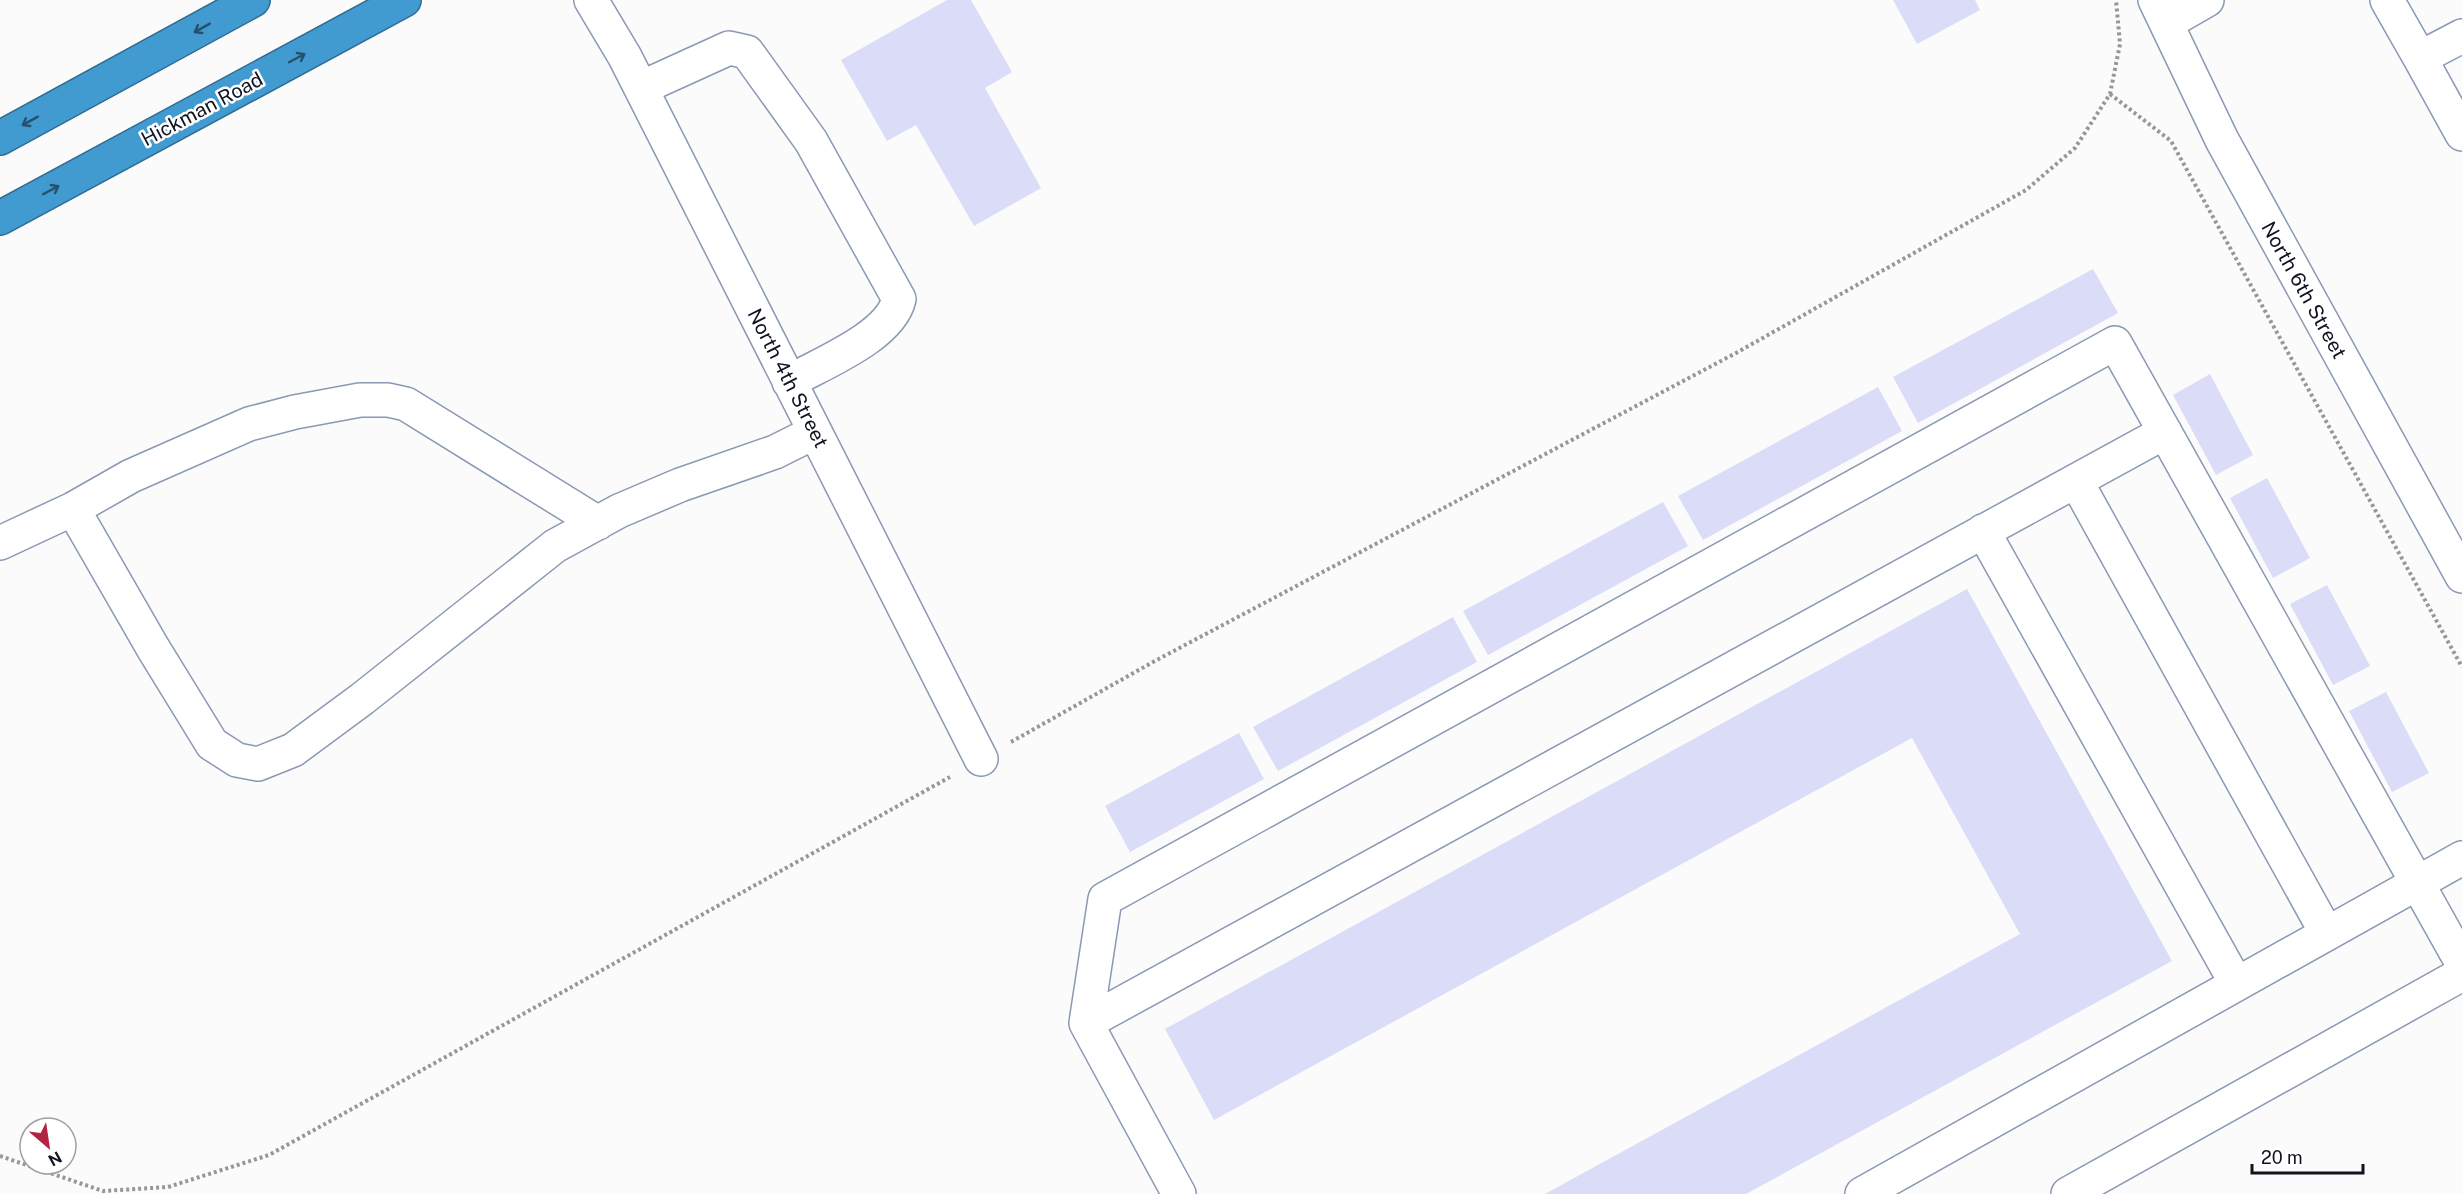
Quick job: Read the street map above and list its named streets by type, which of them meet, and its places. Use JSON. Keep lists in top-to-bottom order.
{
  "streets": {
    "highway": ["Hickman Road"],
    "street": ["North 6th Street", "North 4th Street"]
  },
  "scale_bar": "20 m",
  "north": "bottom right"
}
